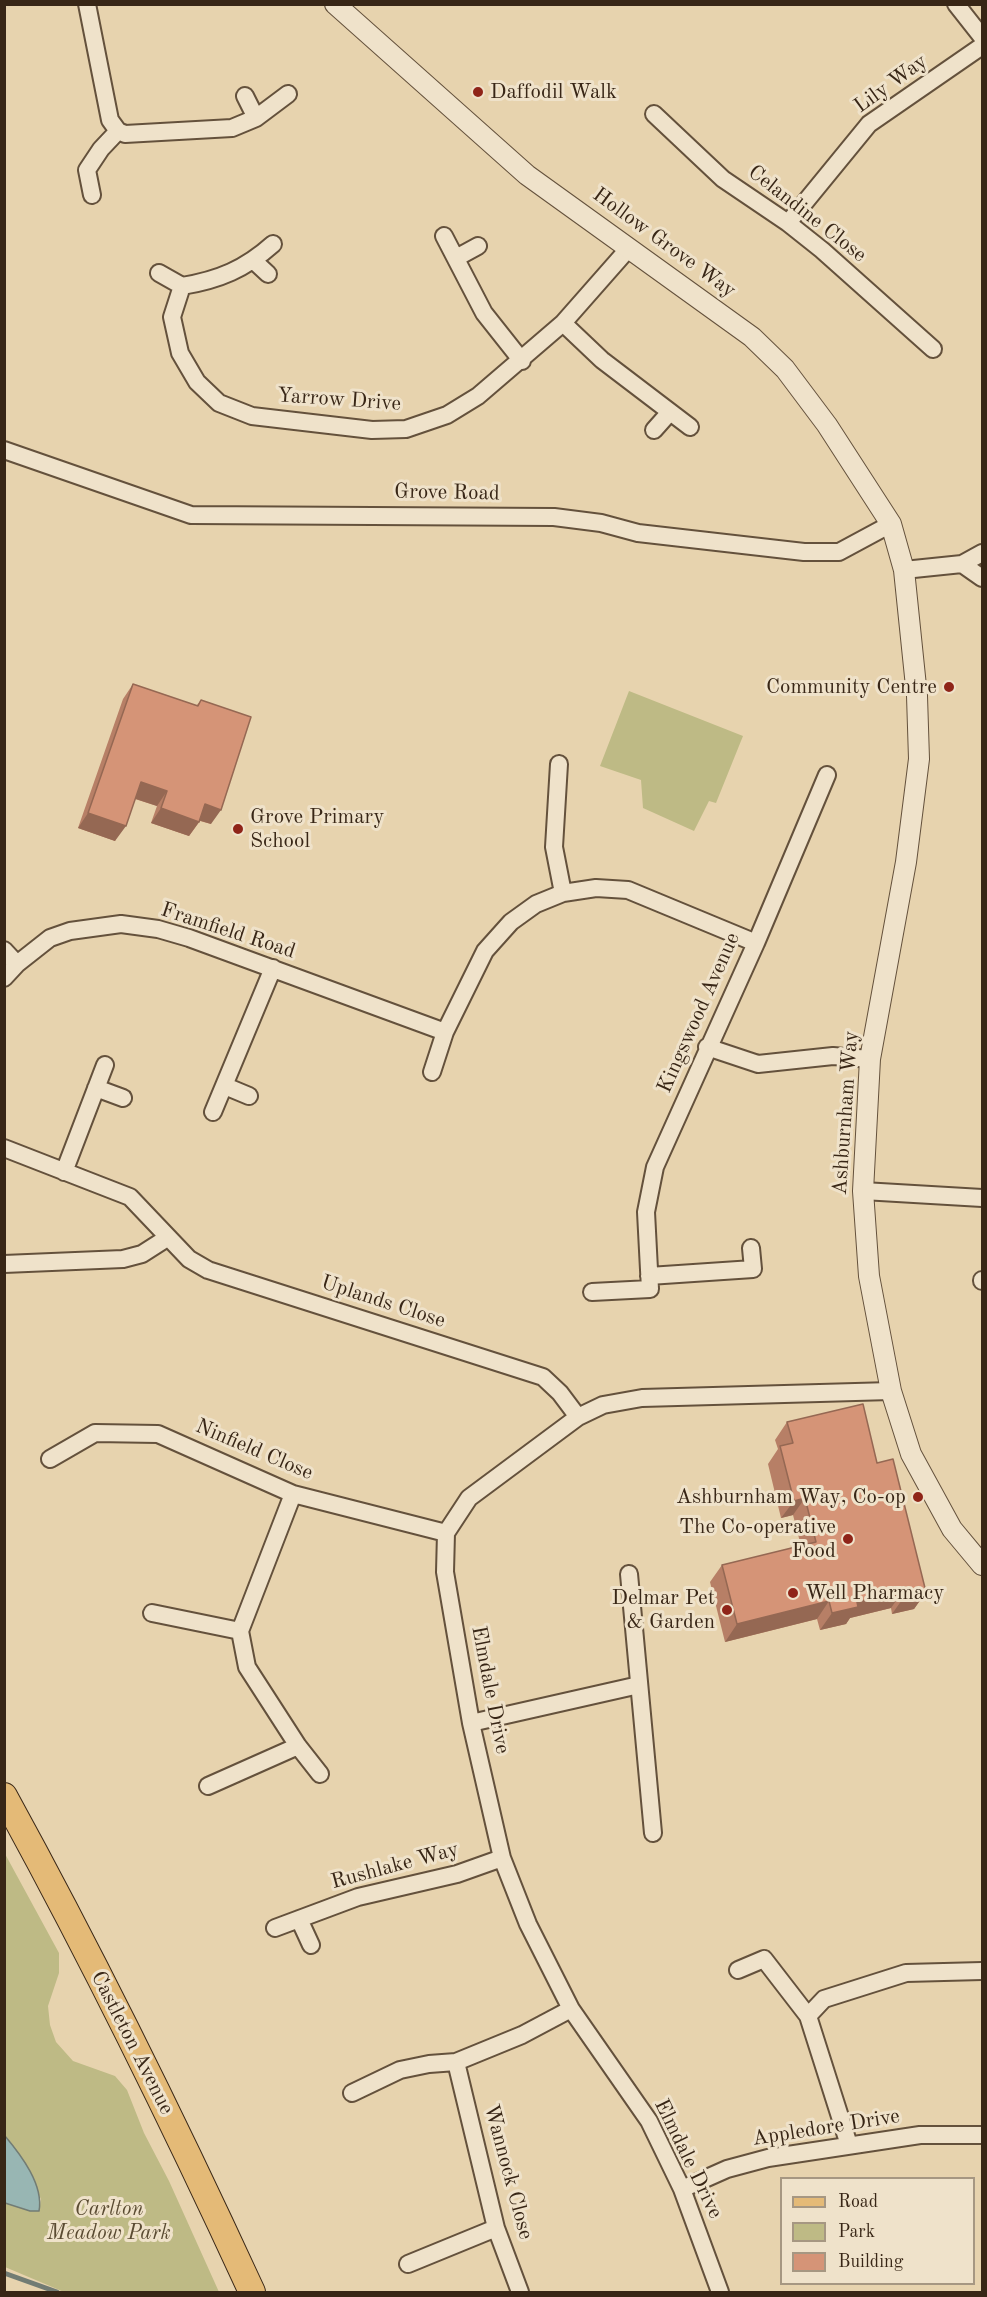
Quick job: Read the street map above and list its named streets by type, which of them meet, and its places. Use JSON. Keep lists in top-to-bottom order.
{
  "streets": {
    "main road": ["Castleton Avenue"],
    "street": [
      "Lily Way",
      "Celandine Close",
      "Hollow Grove Way",
      "Yarrow Drive",
      "Grove Road",
      "Framfield Road",
      "Kingswood Avenue",
      "Ashburnham Way",
      "Uplands Close",
      "Ninfield Close",
      "Elmdale Drive",
      "Rushlake Way",
      "Appledore Drive",
      "Wannock Close"
    ]
  },
  "crossings": [
    ["Lily Way", "Celandine Close"],
    ["Hollow Grove Way", "Yarrow Drive"],
    ["Hollow Grove Way", "Grove Road"],
    ["Hollow Grove Way", "Ashburnham Way"],
    ["Ninfield Close", "Elmdale Drive"],
    ["Elmdale Drive", "Rushlake Way"],
    ["Elmdale Drive", "Appledore Drive"]
  ],
  "parks": ["Carlton Meadow Park"],
  "places": [
    "Daffodil Walk",
    "Community Centre",
    "Grove Primary School",
    "Ashburnham Way, Co-op",
    "The Co-operative Food",
    "Well Pharmacy",
    "Delmar Pet & Garden"
  ],
  "legend": ["Road", "Park", "Building"]
}
